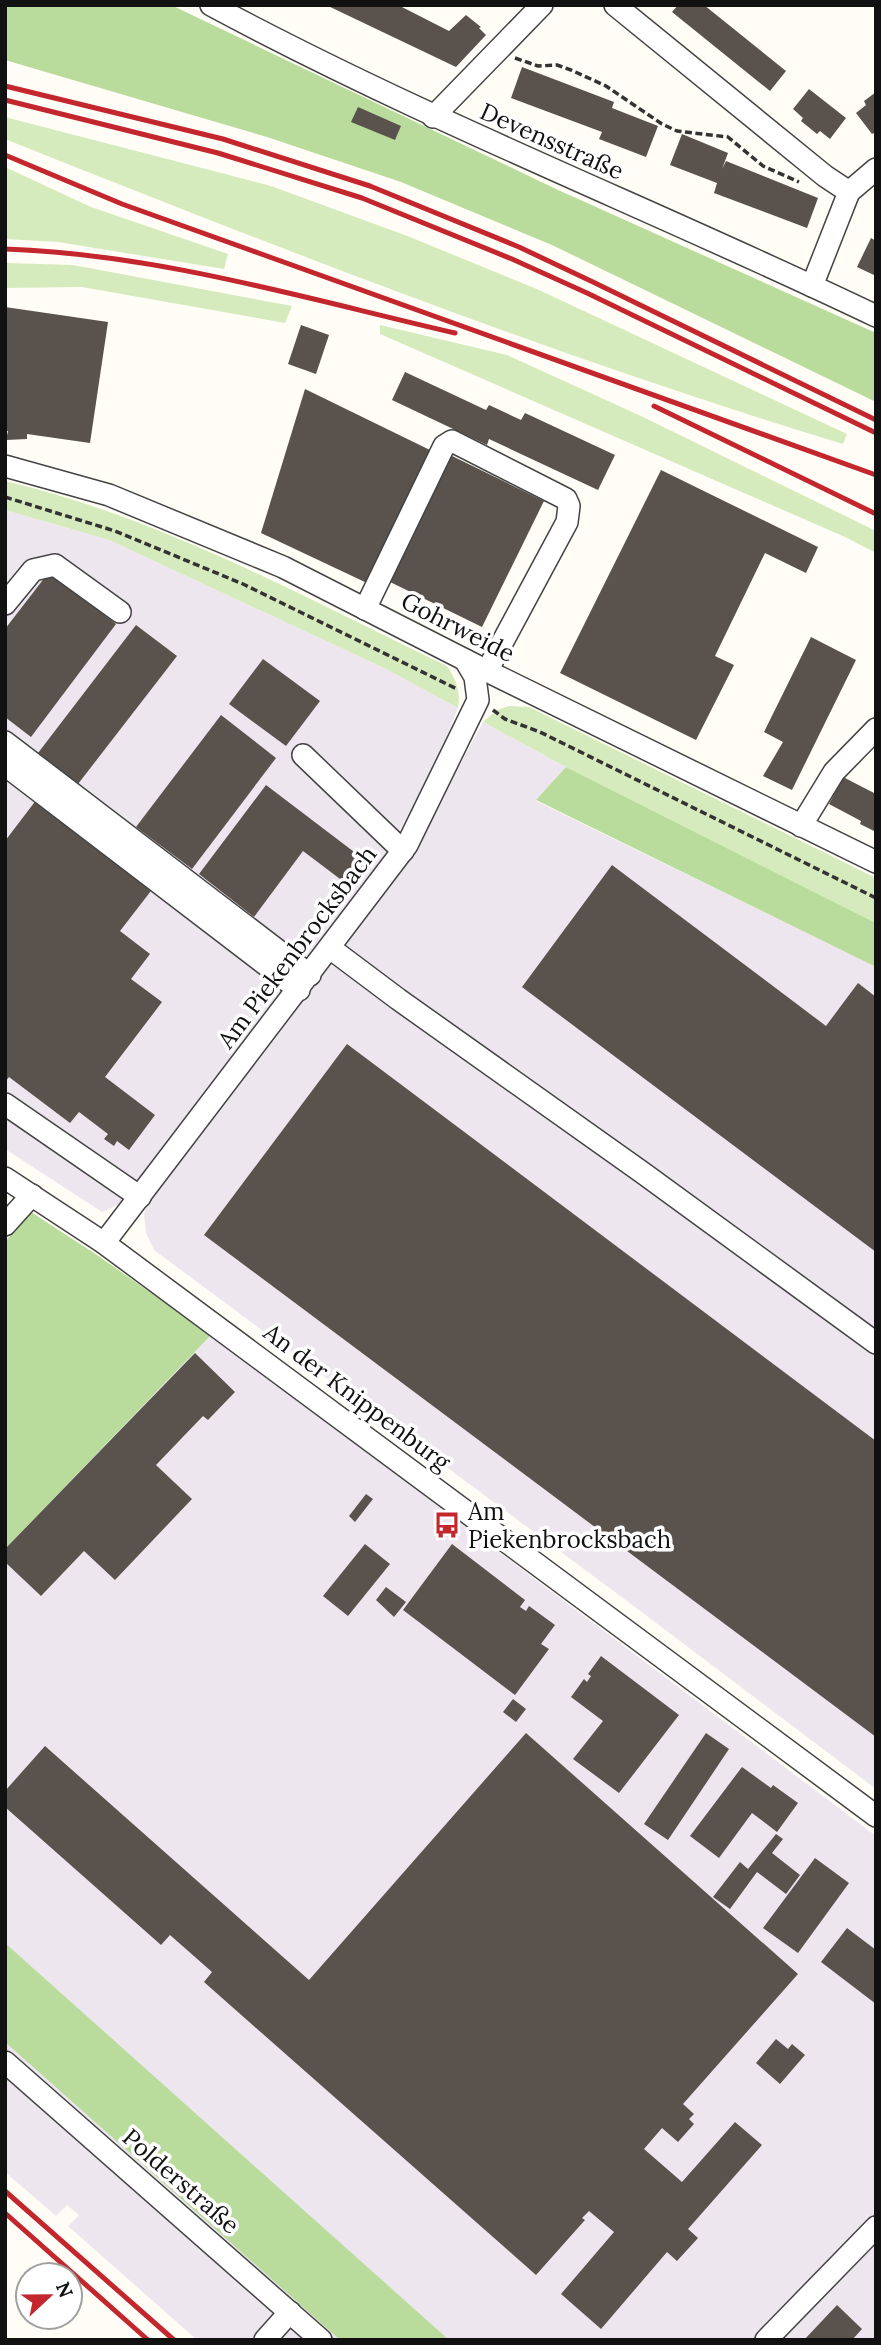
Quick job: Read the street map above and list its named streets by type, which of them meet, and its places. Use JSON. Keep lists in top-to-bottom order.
{
  "streets": {
    "street": [
      "Devensstraße",
      "Gohrweide",
      "Am Piekenbrocksbach",
      "An der Knippenburg",
      "Polderstraße"
    ]
  },
  "crossings": [
    ["Gohrweide", "Am Piekenbrocksbach"],
    ["Am Piekenbrocksbach", "An der Knippenburg"]
  ],
  "places": {
    "bus stop": ["Am Piekenbrocksbach"]
  },
  "north": "right"
}
